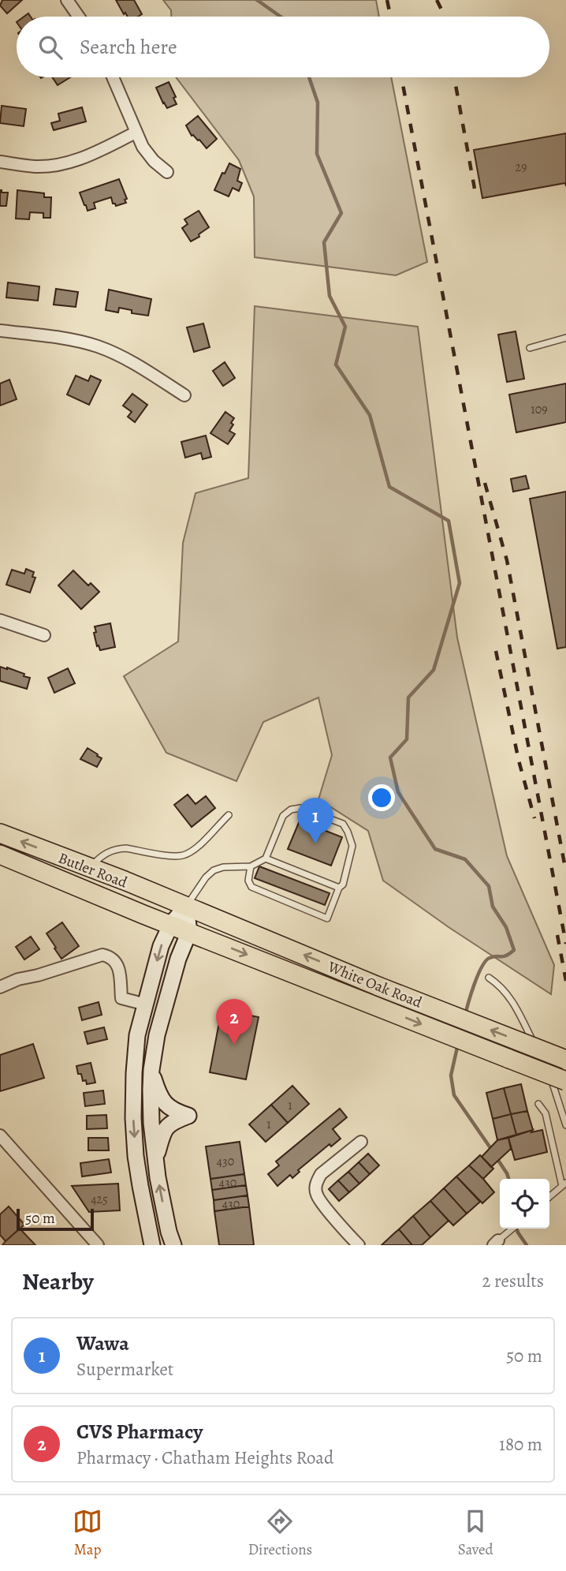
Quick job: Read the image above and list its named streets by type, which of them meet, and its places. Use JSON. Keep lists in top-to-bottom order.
{
  "streets": {
    "main road": ["Butler Road", "White Oak Road"]
  },
  "crossings": [
    ["Butler Road", "White Oak Road"]
  ],
  "house_numbers": [
    "29",
    "109",
    "1",
    "1",
    "430",
    "430",
    "425",
    "430"
  ],
  "scale_bar": "50 m",
  "page": {
    "search": "Search here",
    "pins": ["1", "2"],
    "scale": "50 m",
    "heading": ["Nearby", "2 results"],
    "list": [
      {
        "mark": "1",
        "name": "Wawa",
        "note": "Supermarket",
        "value": "50 m"
      },
      {
        "mark": "2",
        "name": "CVS Pharmacy",
        "note": "Pharmacy · Chatham Heights Road",
        "value": "180 m"
      }
    ],
    "nav": ["Map", "Directions", "Saved"]
  }
}
